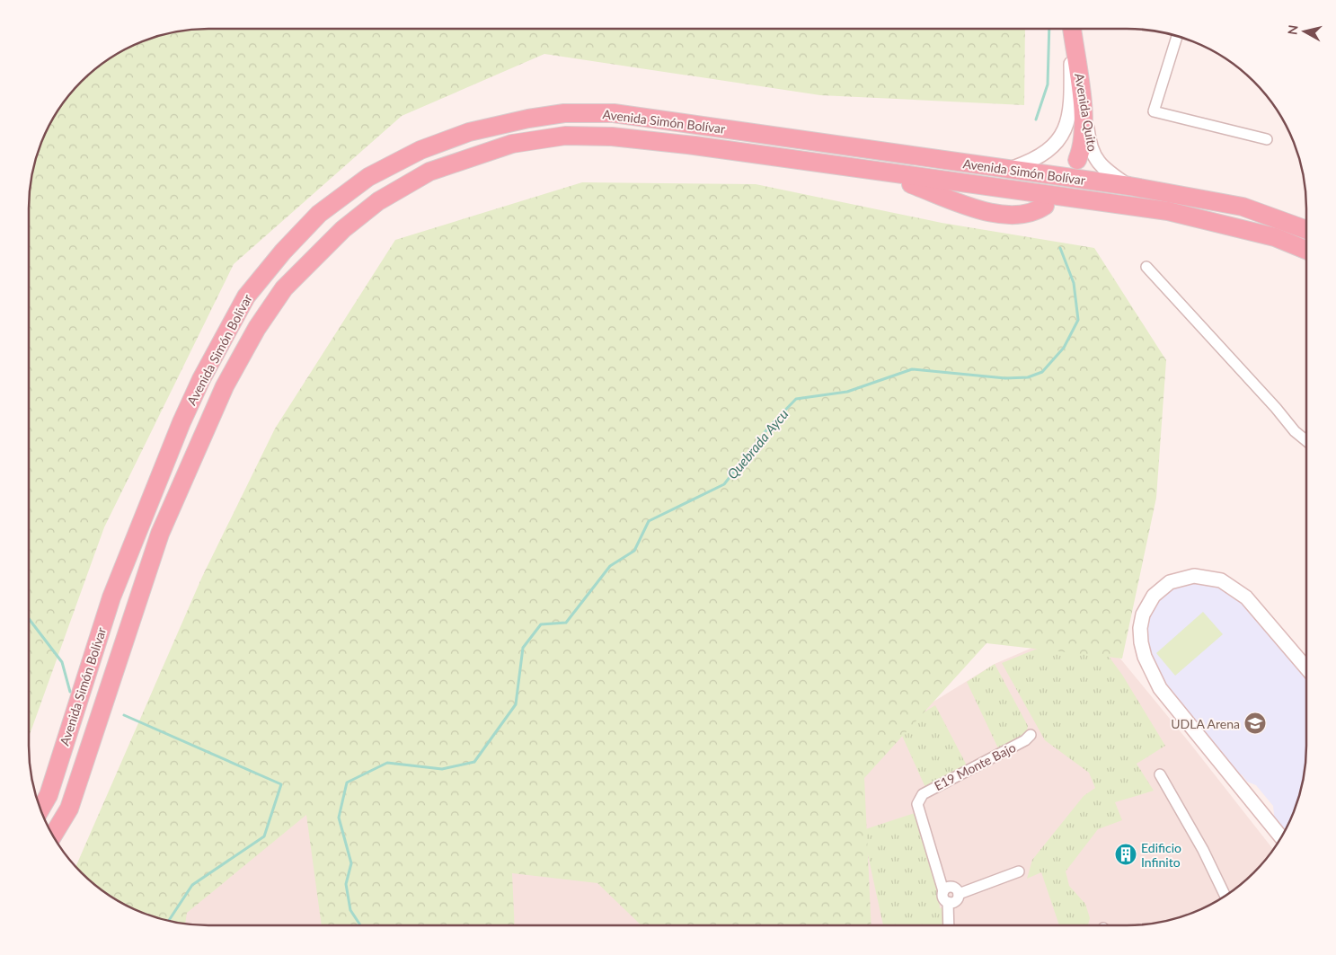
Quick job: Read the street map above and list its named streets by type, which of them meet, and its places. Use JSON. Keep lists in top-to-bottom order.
{
  "streets": {
    "highway": ["Avenida Simón Bolívar"],
    "street": ["Avenida Quito", "E19 Monte Bajo"]
  },
  "crossings": [
    ["Avenida Quito", "Avenida Simón Bolívar"]
  ],
  "water": ["Quebrada Aycu"],
  "places": {
    "school or university": ["UDLA Arena"],
    "building": ["Edificio Infinito"]
  },
  "north": "left"
}
